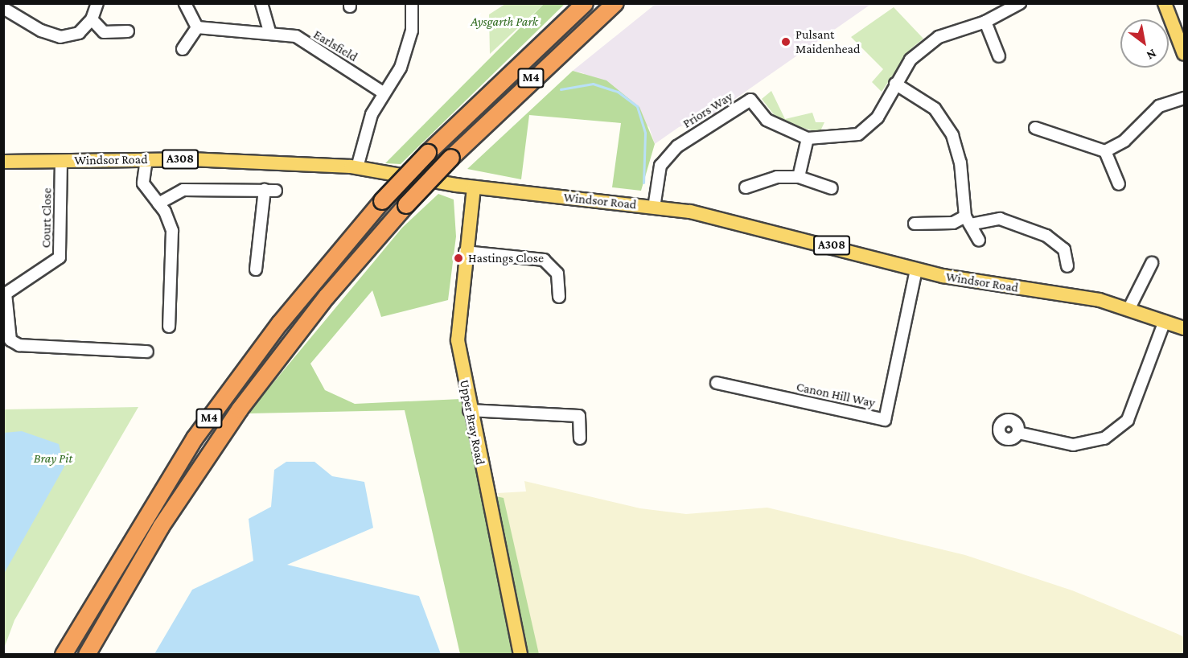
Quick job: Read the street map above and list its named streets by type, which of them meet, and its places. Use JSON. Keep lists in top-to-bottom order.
{
  "streets": {
    "highway": ["M4"],
    "main road": ["A308", "Windsor Road", "Upper Bray Road"],
    "street": [
      "Earlsfield",
      "Priors Way",
      "Court Close",
      "Canon Hill Way"
    ]
  },
  "crossings": [
    ["Priors Way", "Windsor Road"],
    ["Windsor Road", "Court Close"],
    ["Windsor Road", "Canon Hill Way"],
    ["Windsor Road", "Upper Bray Road"]
  ],
  "parks": ["Aysgarth Park", "Bray Pit"],
  "places": ["Pulsant Maidenhead", "Hastings Close"],
  "north": "bottom right"
}
